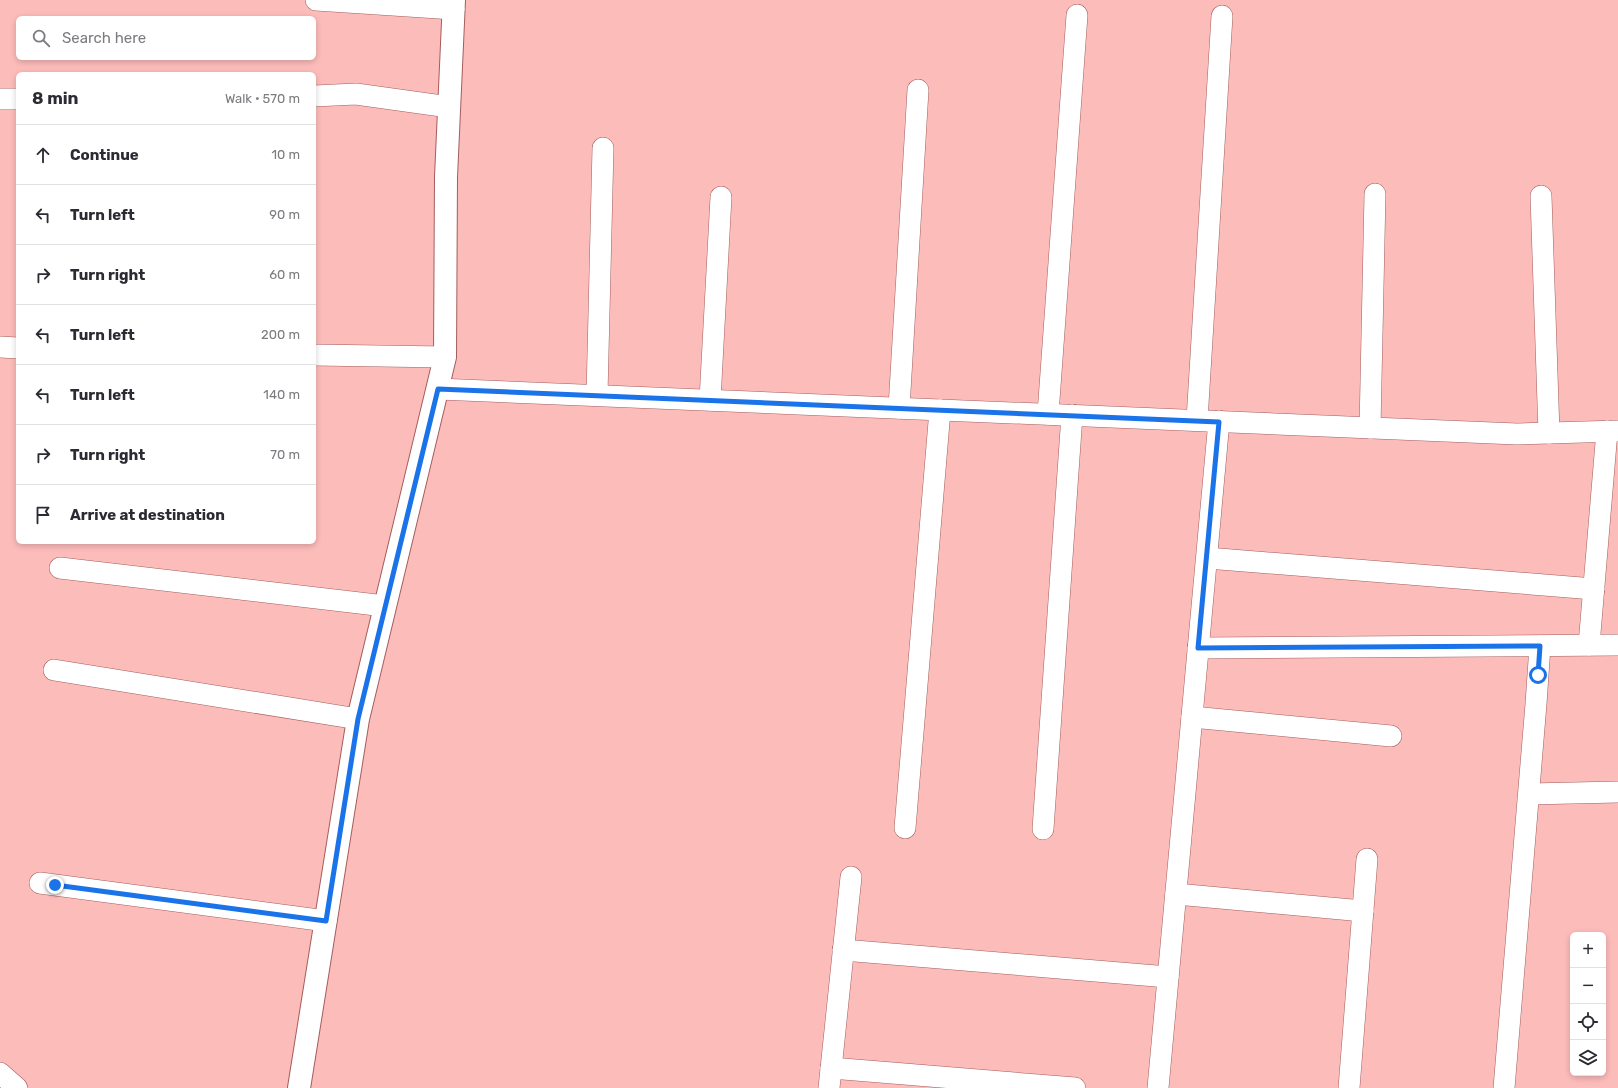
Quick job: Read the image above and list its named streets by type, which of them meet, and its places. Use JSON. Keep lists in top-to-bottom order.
{
  "page": {
    "search": "Search here",
    "heading": ["8 min", "Walk · 570 m"],
    "list": [
      ["Continue", "10 m"],
      ["Turn left", "90 m"],
      ["Turn right", "60 m"],
      ["Turn left", "200 m"],
      ["Turn left", "140 m"],
      ["Turn right", "70 m"],
      "Arrive at destination"
    ],
    "map_buttons": ["+", "−"]
  }
}
